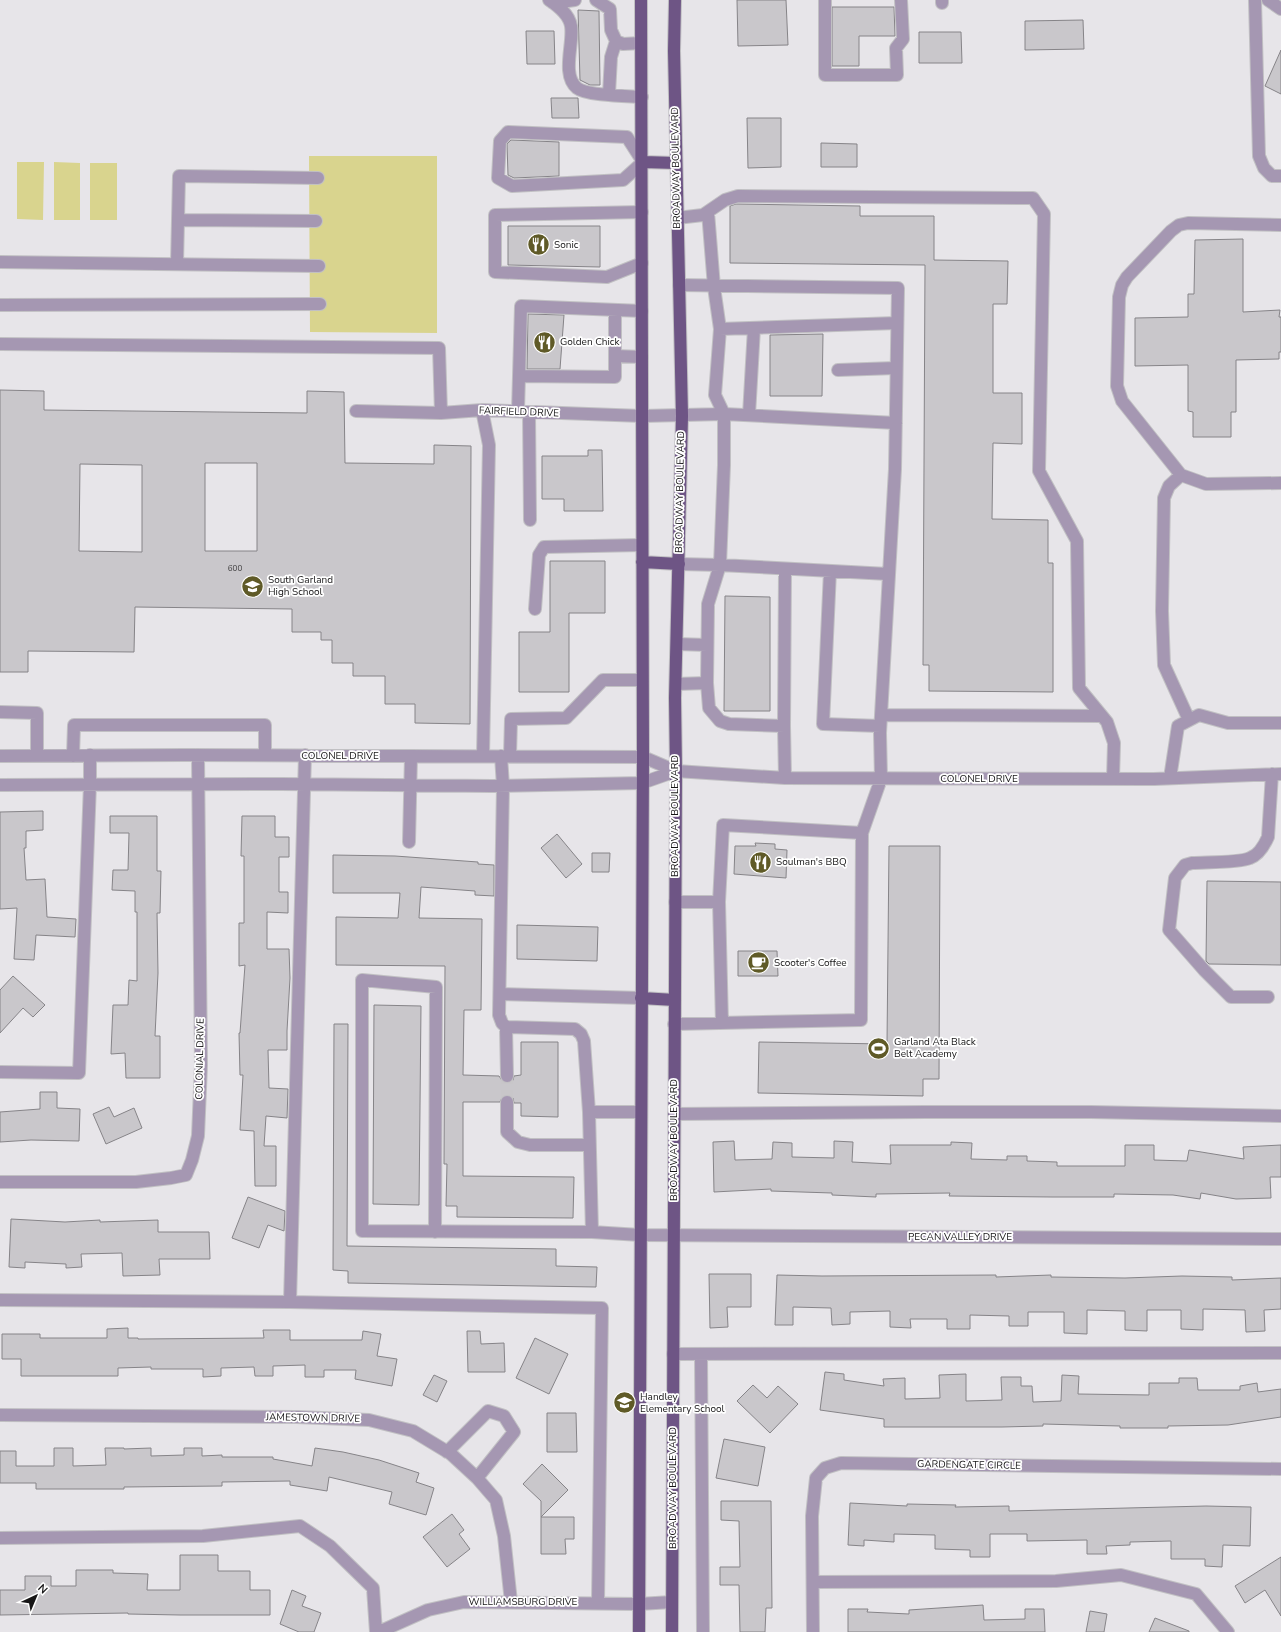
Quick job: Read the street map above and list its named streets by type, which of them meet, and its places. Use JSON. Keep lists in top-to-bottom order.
{
  "streets": {
    "main road": ["BROADWAY BOULEVARD"],
    "street": [
      "FAIRFIELD DRIVE",
      "COLONEL DRIVE",
      "COLONIAL DRIVE",
      "PECAN VALLEY DRIVE",
      "JAMESTOWN DRIVE",
      "GARDENGATE CIRCLE",
      "WILLIAMSBURG DRIVE"
    ]
  },
  "crossings": [
    ["BROADWAY BOULEVARD", "FAIRFIELD DRIVE"],
    ["BROADWAY BOULEVARD", "COLONEL DRIVE"],
    ["BROADWAY BOULEVARD", "PECAN VALLEY DRIVE"],
    ["BROADWAY BOULEVARD", "WILLIAMSBURG DRIVE"],
    ["COLONEL DRIVE", "COLONIAL DRIVE"],
    ["JAMESTOWN DRIVE", "WILLIAMSBURG DRIVE"]
  ],
  "places": {
    "restaurant": ["Sonic", "Golden Chick", "Soulman's BBQ"],
    "school or university": ["South Garland High School", "Handley Elementary School"],
    "cafe": ["Scooter's Coffee"],
    "sports": ["Garland Ata Black Belt Academy"]
  },
  "house_numbers": ["600"],
  "north": "top right"
}
